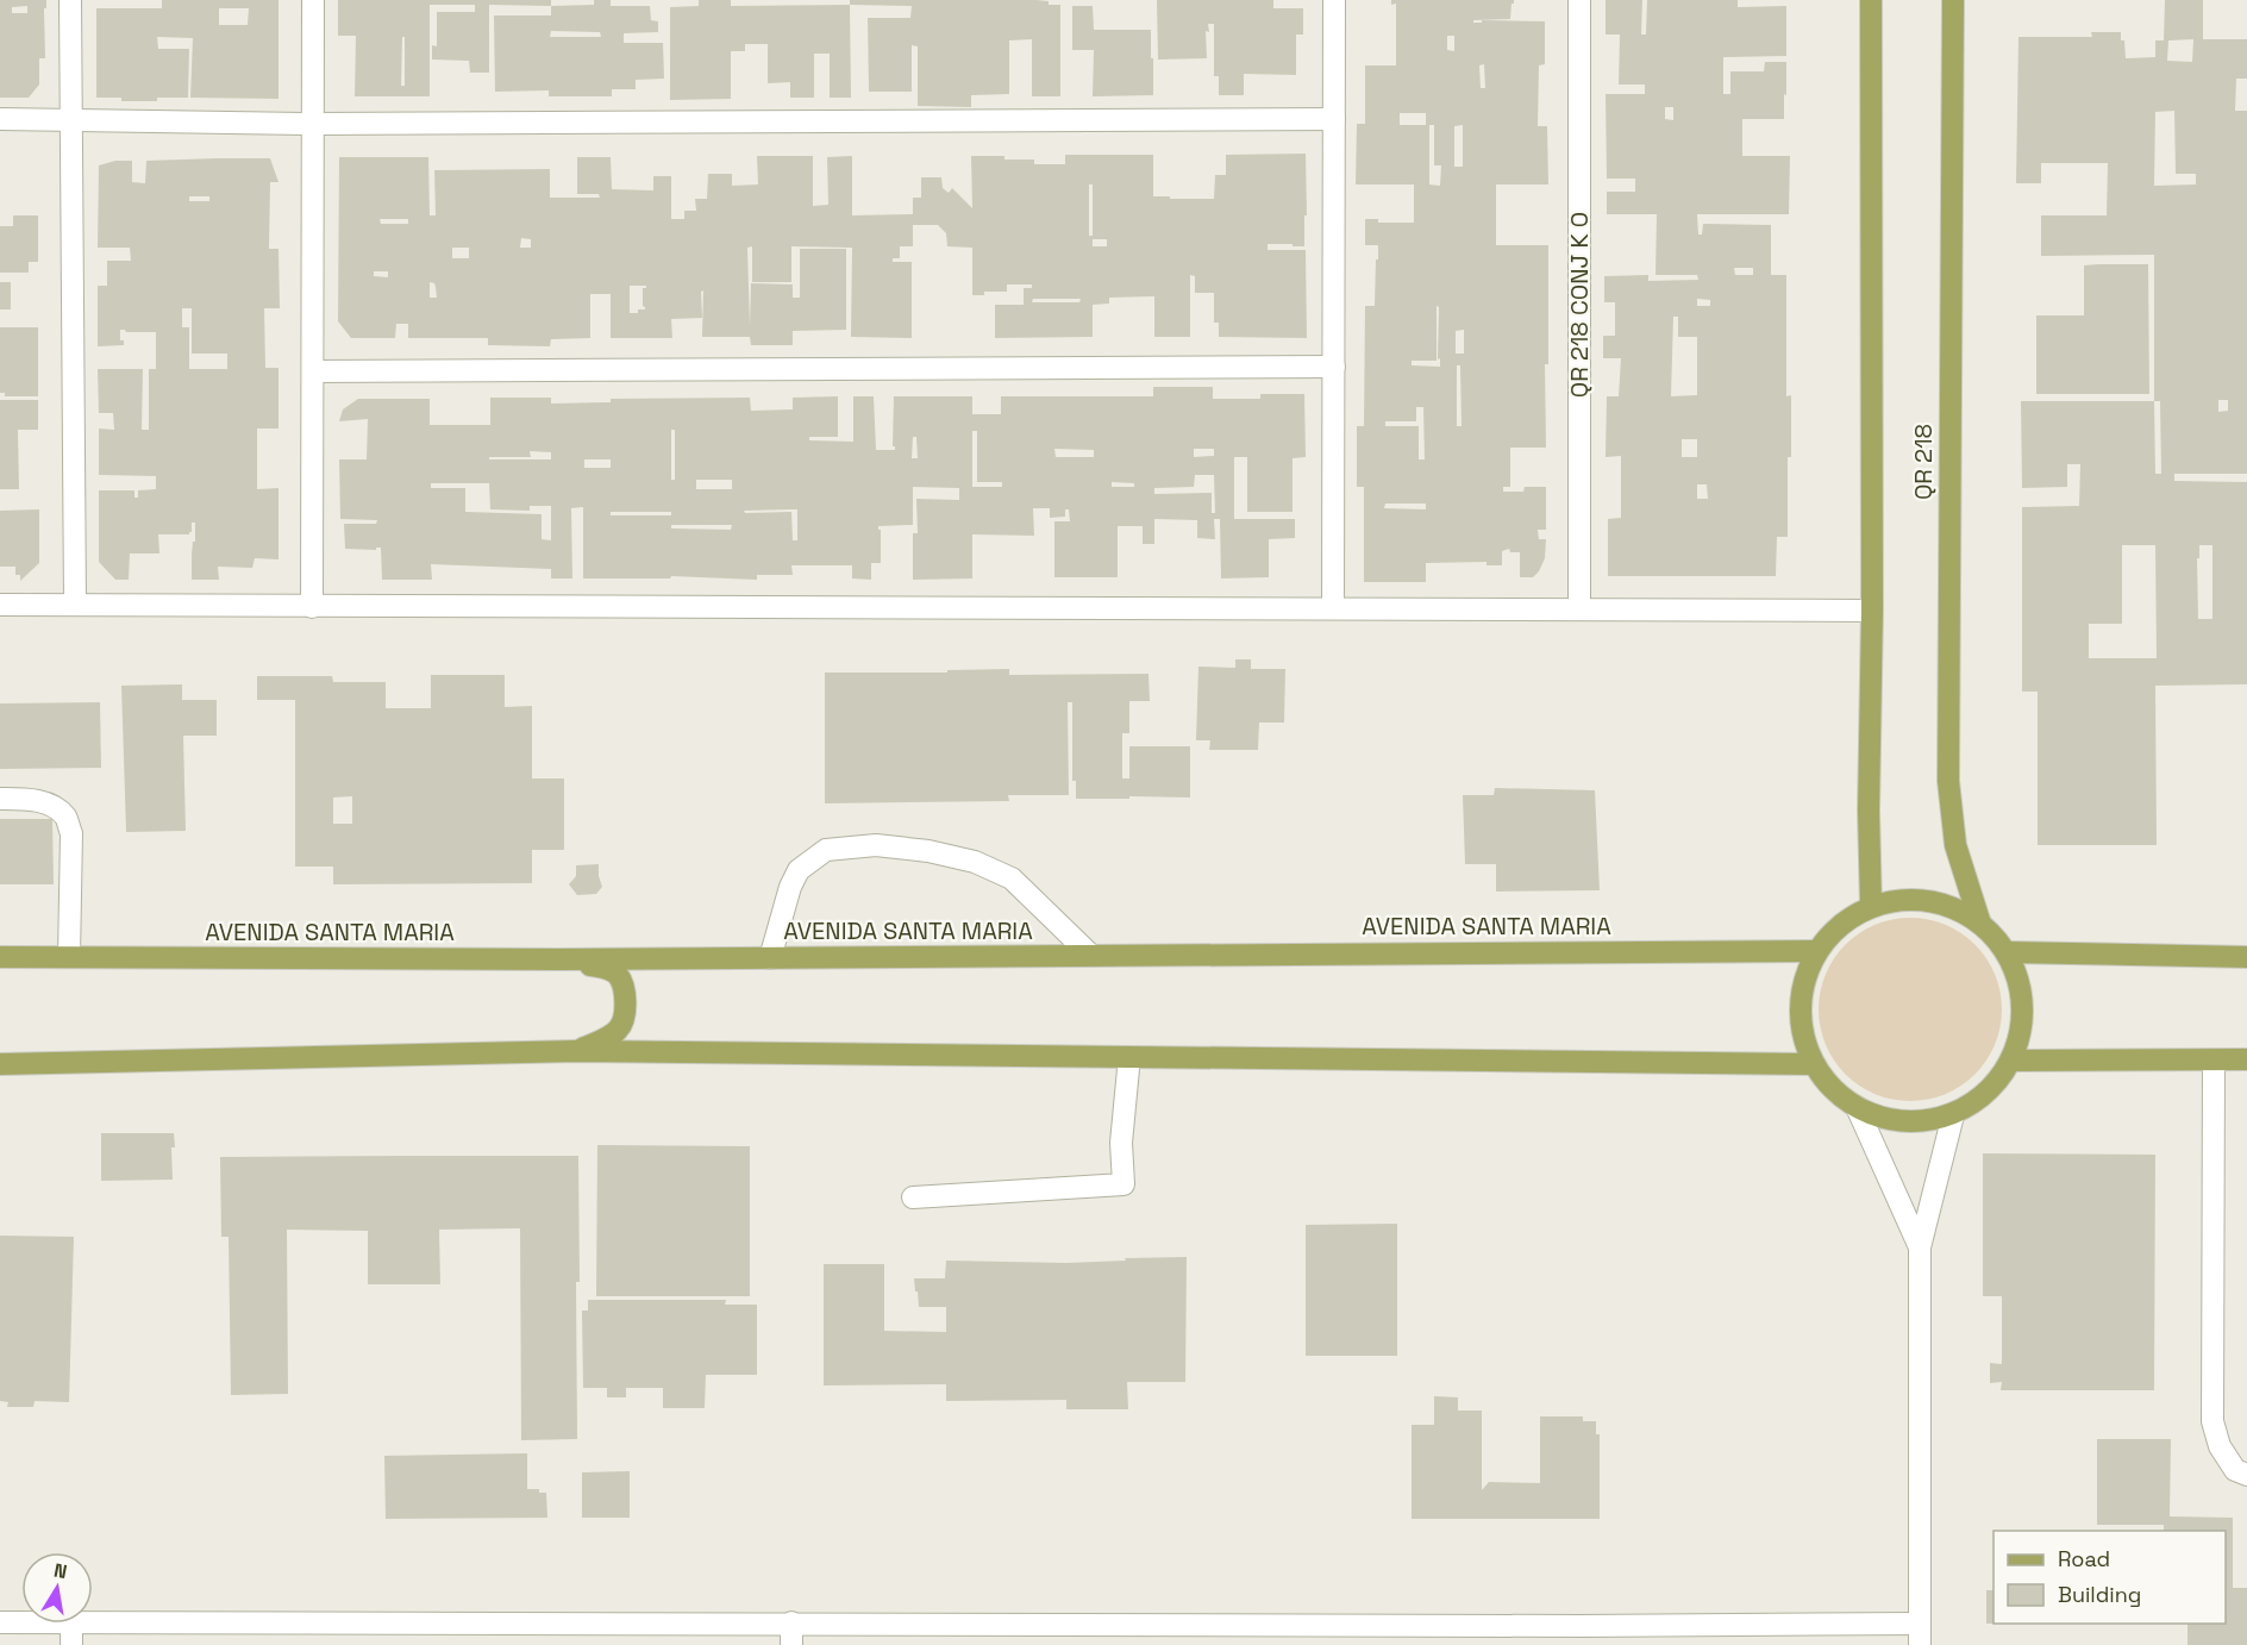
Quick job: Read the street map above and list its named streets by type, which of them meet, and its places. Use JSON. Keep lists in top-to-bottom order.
{
  "streets": {
    "main road": ["QR 218", "AVENIDA SANTA MARIA"],
    "street": ["QR 218 CONJ K O"]
  },
  "crossings": [
    ["QR 218", "AVENIDA SANTA MARIA"]
  ],
  "legend": ["Road", "Building"],
  "north": "top"
}
